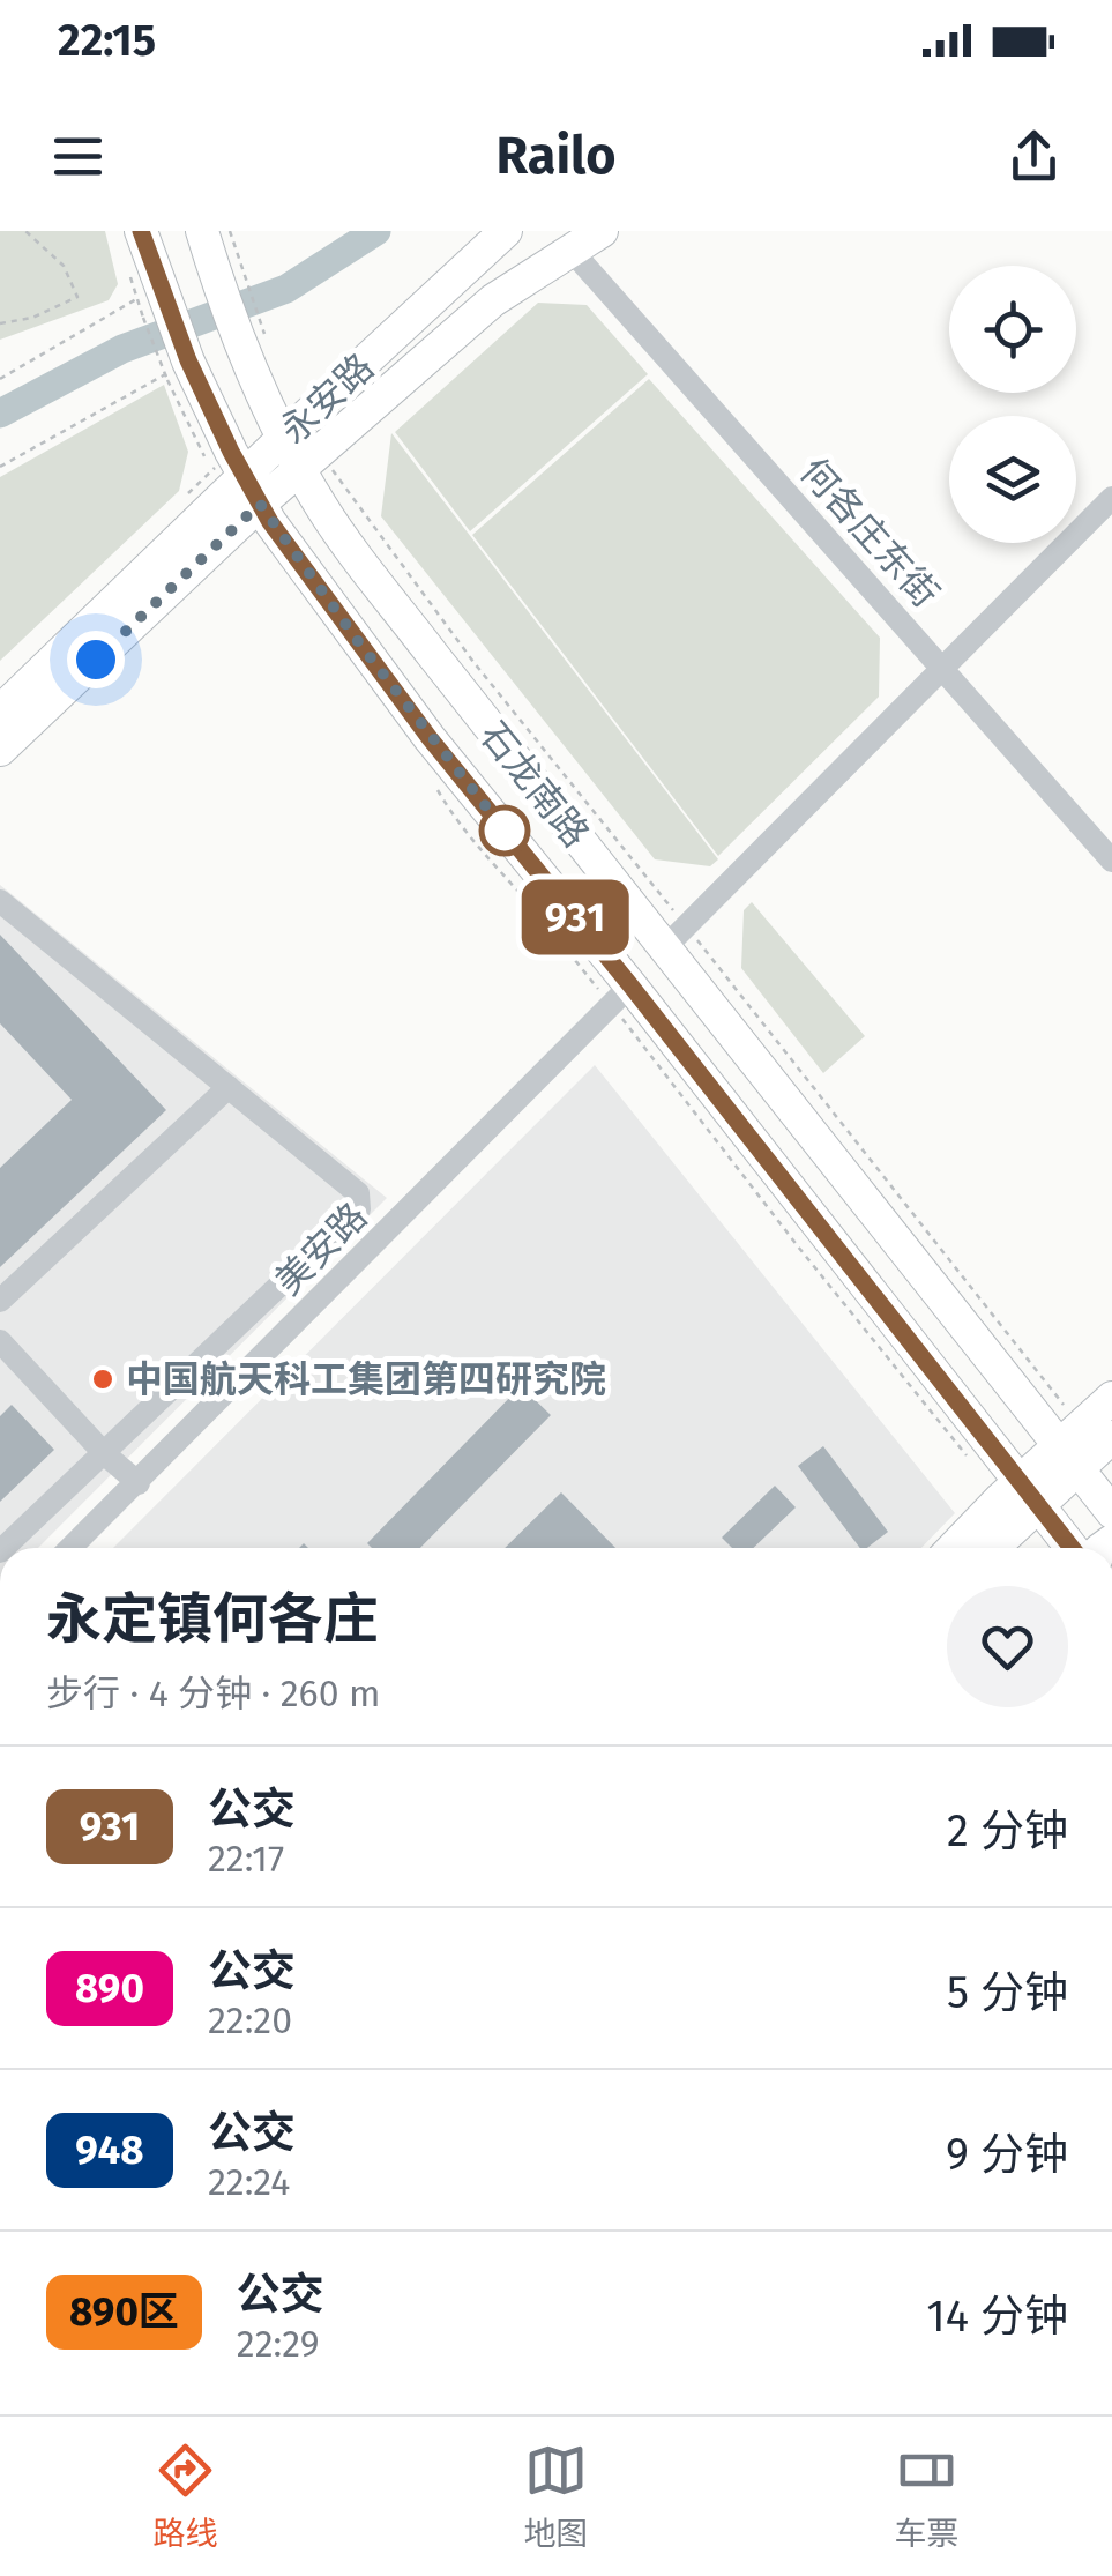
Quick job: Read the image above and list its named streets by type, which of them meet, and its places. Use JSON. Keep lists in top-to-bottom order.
{
  "streets": {
    "main road": ["永安路", "石龙南路"],
    "street": ["何各庄东街", "美安路"]
  },
  "crossings": [
    ["永安路", "何各庄东街"],
    ["永安路", "石龙南路"],
    ["石龙南路", "美安路"]
  ],
  "places": ["中国航天科工集团第四研究院"],
  "lines": ["bus line 931"],
  "page": {
    "status": "22:15",
    "header": "Railo",
    "on_map": "931",
    "heading": ["永定镇何各庄", "步行 · 4 分钟 · 260 m"],
    "list": [
      {
        "mark": "931",
        "name": "公交",
        "note": "22:17",
        "value": "2 分钟"
      },
      {
        "mark": "890",
        "name": "公交",
        "note": "22:20",
        "value": "5 分钟"
      },
      {
        "mark": "948",
        "name": "公交",
        "note": "22:24",
        "value": "9 分钟"
      },
      {
        "mark": "890区",
        "name": "公交",
        "note": "22:29",
        "value": "14 分钟"
      }
    ],
    "tabs": ["路线", "地图", "车票"]
  }
}
